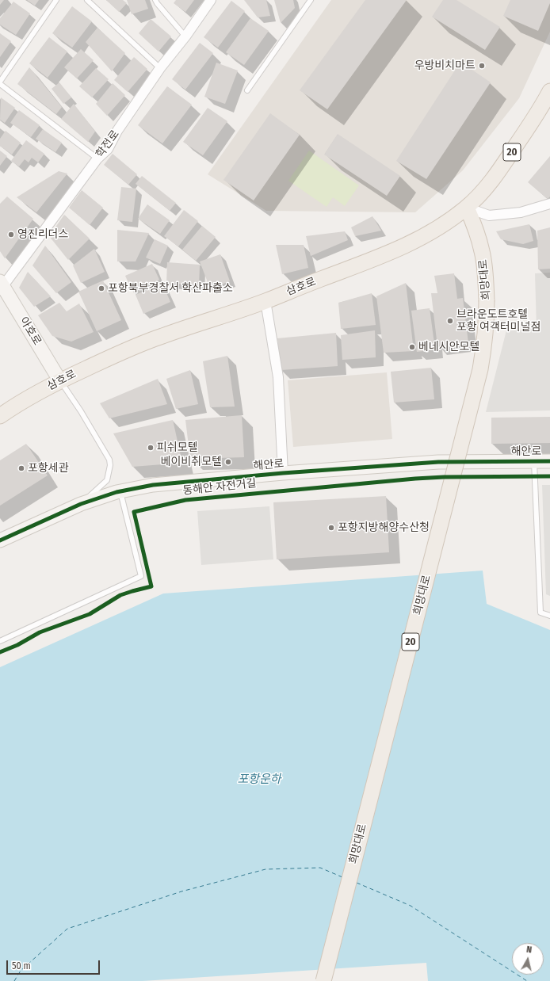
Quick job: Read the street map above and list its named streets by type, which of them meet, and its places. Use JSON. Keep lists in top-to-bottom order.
{
  "streets": {
    "main road": ["20", "희망대로", "삼호로"],
    "street": ["학전로", "아호로", "해안로"],
    "cycle path": ["동해안 자전거길"]
  },
  "crossings": [
    ["학전로", "아호로"],
    ["희망대로", "삼호로"],
    ["삼호로", "아호로"]
  ],
  "water": ["포항운하"],
  "places": [
    "우방비치마트",
    "영진리더스",
    "포항북부경찰서 학산파출소",
    "브라운도트호텔 포항 여객터미널점",
    "베네시안모텔",
    "피쉬모텔",
    "베이비취모텔",
    "포항세관",
    "포항지방해양수산청"
  ],
  "scale_bar": "50 m",
  "north": "top"
}
